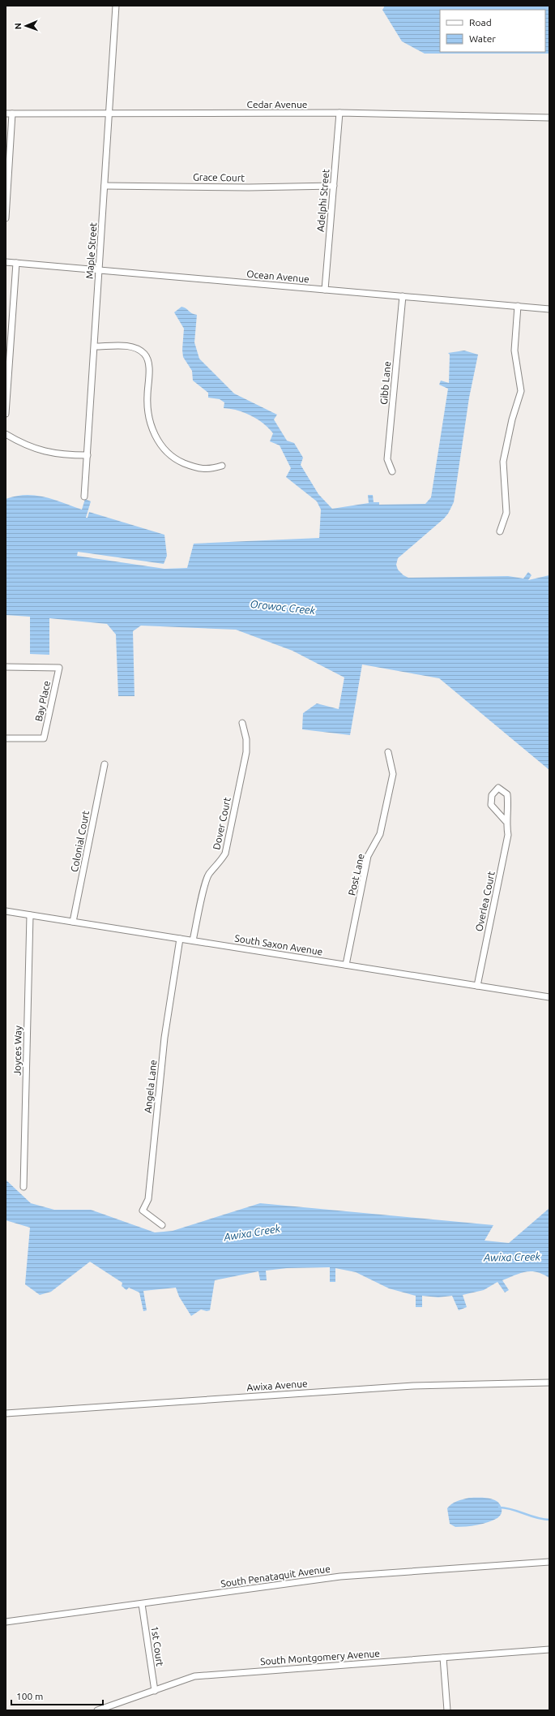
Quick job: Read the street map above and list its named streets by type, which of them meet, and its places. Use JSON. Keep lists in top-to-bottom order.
{
  "streets": {
    "street": [
      "Cedar Avenue",
      "Grace Court",
      "Adelphi Street",
      "Maple Street",
      "Ocean Avenue",
      "Gibb Lane",
      "Bay Place",
      "Dover Court",
      "Colonial Court",
      "Post Lane",
      "Overlea Court",
      "South Saxon Avenue",
      "Joyces Way",
      "Angela Lane",
      "Awixa Avenue",
      "South Penataquit Avenue",
      "1st Court",
      "South Montgomery Avenue"
    ]
  },
  "crossings": [
    ["Cedar Avenue", "Adelphi Street"],
    ["Cedar Avenue", "Maple Street"],
    ["Grace Court", "Adelphi Street"],
    ["Grace Court", "Maple Street"],
    ["Adelphi Street", "Ocean Avenue"],
    ["Maple Street", "Ocean Avenue"],
    ["Ocean Avenue", "Gibb Lane"],
    ["Dover Court", "South Saxon Avenue"],
    ["Colonial Court", "South Saxon Avenue"],
    ["Post Lane", "South Saxon Avenue"],
    ["Overlea Court", "South Saxon Avenue"],
    ["South Saxon Avenue", "Joyces Way"],
    ["South Saxon Avenue", "Angela Lane"],
    ["South Penataquit Avenue", "1st Court"],
    ["1st Court", "South Montgomery Avenue"]
  ],
  "water": ["Orowoc Creek", "Awixa Creek"],
  "legend": ["Road", "Water"],
  "scale_bar": "100 m",
  "north": "left"
}
